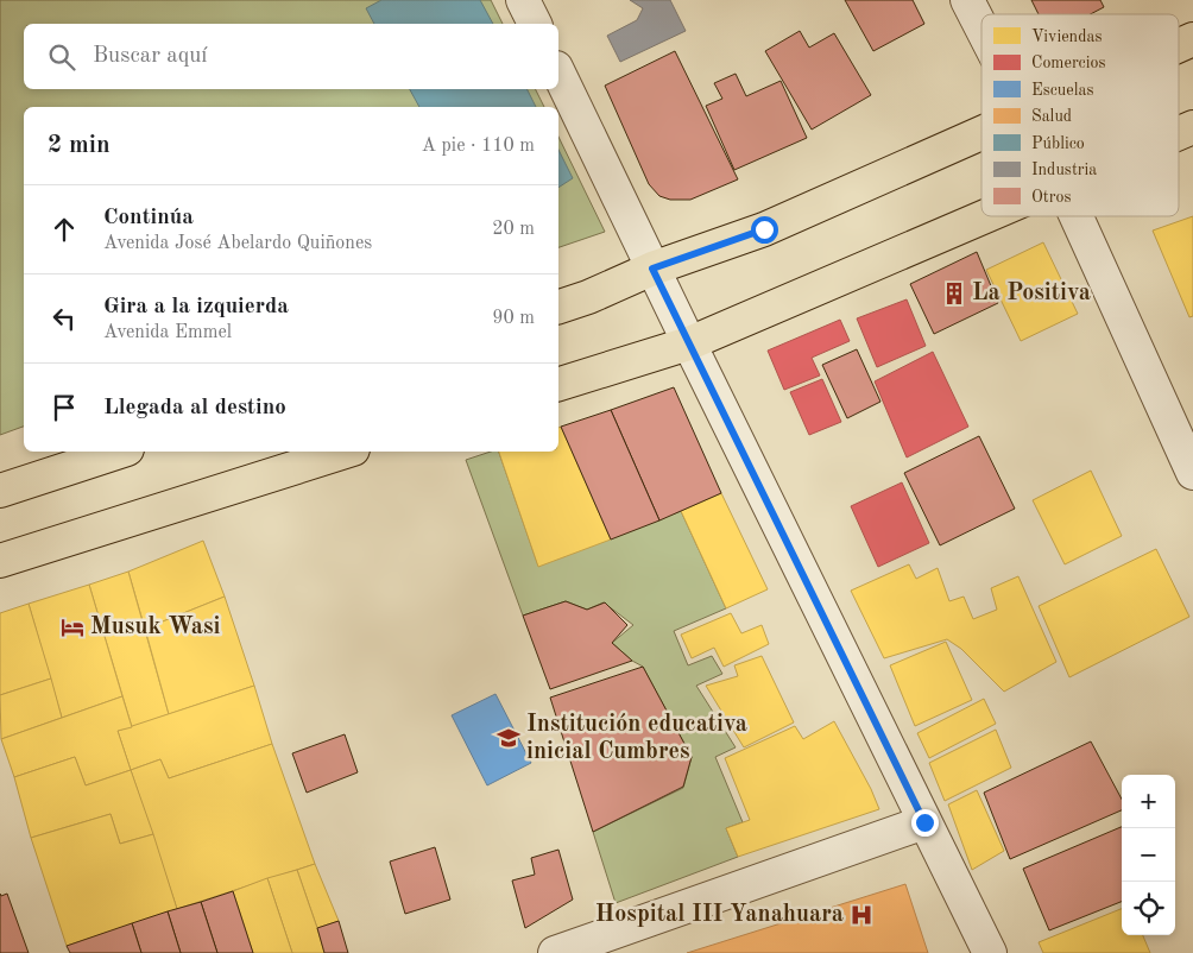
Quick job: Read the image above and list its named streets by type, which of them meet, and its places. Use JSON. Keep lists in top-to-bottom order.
{
  "places": {
    "building": ["La Positiva"],
    "hotel": ["Musuk Wasi"],
    "school or university": ["Institución educativa inicial Cumbres"],
    "hospital": ["Hospital III Yanahuara"]
  },
  "legend": [
    "Viviendas",
    "Comercios",
    "Escuelas",
    "Salud",
    "Público",
    "Industria",
    "Otros"
  ],
  "page": {
    "search": "Buscar aquí",
    "heading": ["2 min", "A pie · 110 m"],
    "list": [
      ["Continúa", "Avenida José Abelardo Quiñones", "20 m"],
      ["Gira a la izquierda", "Avenida Emmel", "90 m"],
      "Llegada al destino"
    ],
    "map_buttons": ["+", "−"]
  }
}
